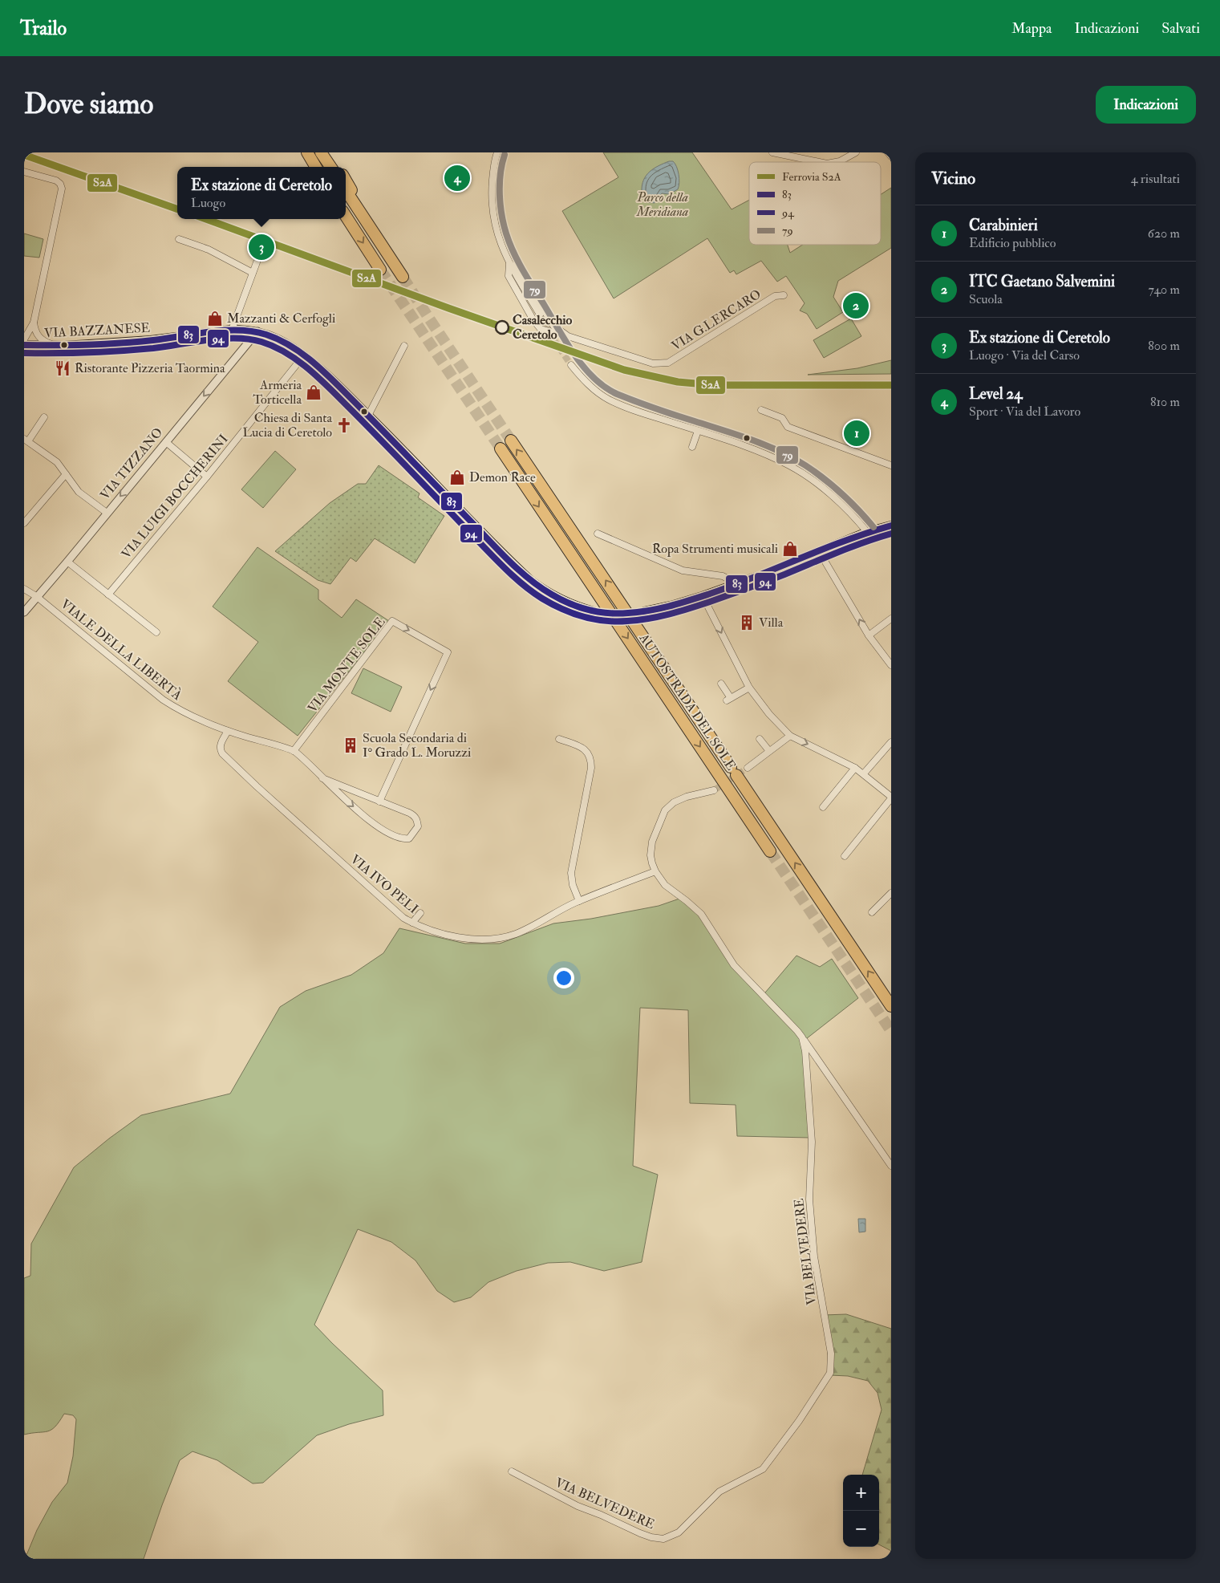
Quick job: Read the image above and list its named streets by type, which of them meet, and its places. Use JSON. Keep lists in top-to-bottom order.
{
  "streets": {
    "highway": ["AUTOSTRADA DEL SOLE"],
    "main road": ["VIA BAZZANESE"],
    "street": [
      "VIA G.LERCARO",
      "VIA TIZZANO",
      "VIA LUIGI BOCCHERINI",
      "VIALE DELLA LIBERTÀ",
      "VIA MONTE SOLE",
      "VIA IVO PELI",
      "VIA BELVEDERE"
    ]
  },
  "crossings": [
    ["VIA BAZZANESE", "VIA TIZZANO"],
    ["VIA BAZZANESE", "VIA LUIGI BOCCHERINI"],
    ["VIA TIZZANO", "VIALE DELLA LIBERTÀ"],
    ["VIALE DELLA LIBERTÀ", "VIA MONTE SOLE"],
    ["VIALE DELLA LIBERTÀ", "VIA IVO PELI"],
    ["VIA IVO PELI", "VIA BELVEDERE"]
  ],
  "one_way": ["VIA TIZZANO"],
  "parks": ["Parco della Meridiana"],
  "places": {
    "shop": [
      "Mazzanti & Cerfogli",
      "Armeria Torticella",
      "Demon Race",
      "Ropa Strumenti musicali"
    ],
    "other": ["Casalecchio Ceretolo"],
    "restaurant": ["Ristorante Pizzeria Taormina"],
    "church": ["Chiesa di Santa Lucia di Ceretolo"],
    "building": ["Villa", "Scuola Secondaria di I° Grado L. Moruzzi"]
  },
  "lines": [
    "rail line S2A",
    "transit line 79",
    "transit line 83",
    "transit line 94"
  ],
  "legend": [
    "Ferrovia S2A",
    "83",
    "94",
    "79"
  ],
  "page": {
    "header": "Trailo",
    "nav": ["Mappa", "Indicazioni", "Salvati"],
    "buttons": "Indicazioni",
    "title": "Dove siamo",
    "heading": ["Vicino", "4 risultati"],
    "pins": [
      "4",
      "3",
      "2",
      "1"
    ],
    "popup": ["Ex stazione di Ceretolo", "Luogo"],
    "list": [
      {
        "mark": "1",
        "name": "Carabinieri",
        "note": "Edificio pubblico",
        "value": "620 m"
      },
      {
        "mark": "2",
        "name": "ITC Gaetano Salvemini",
        "note": "Scuola",
        "value": "740 m"
      },
      {
        "mark": "3",
        "name": "Ex stazione di Ceretolo",
        "note": "Luogo · Via del Carso",
        "value": "800 m"
      },
      {
        "mark": "4",
        "name": "Level 24",
        "note": "Sport · Via del Lavoro",
        "value": "810 m"
      }
    ],
    "map_buttons": ["+", "−"]
  }
}
